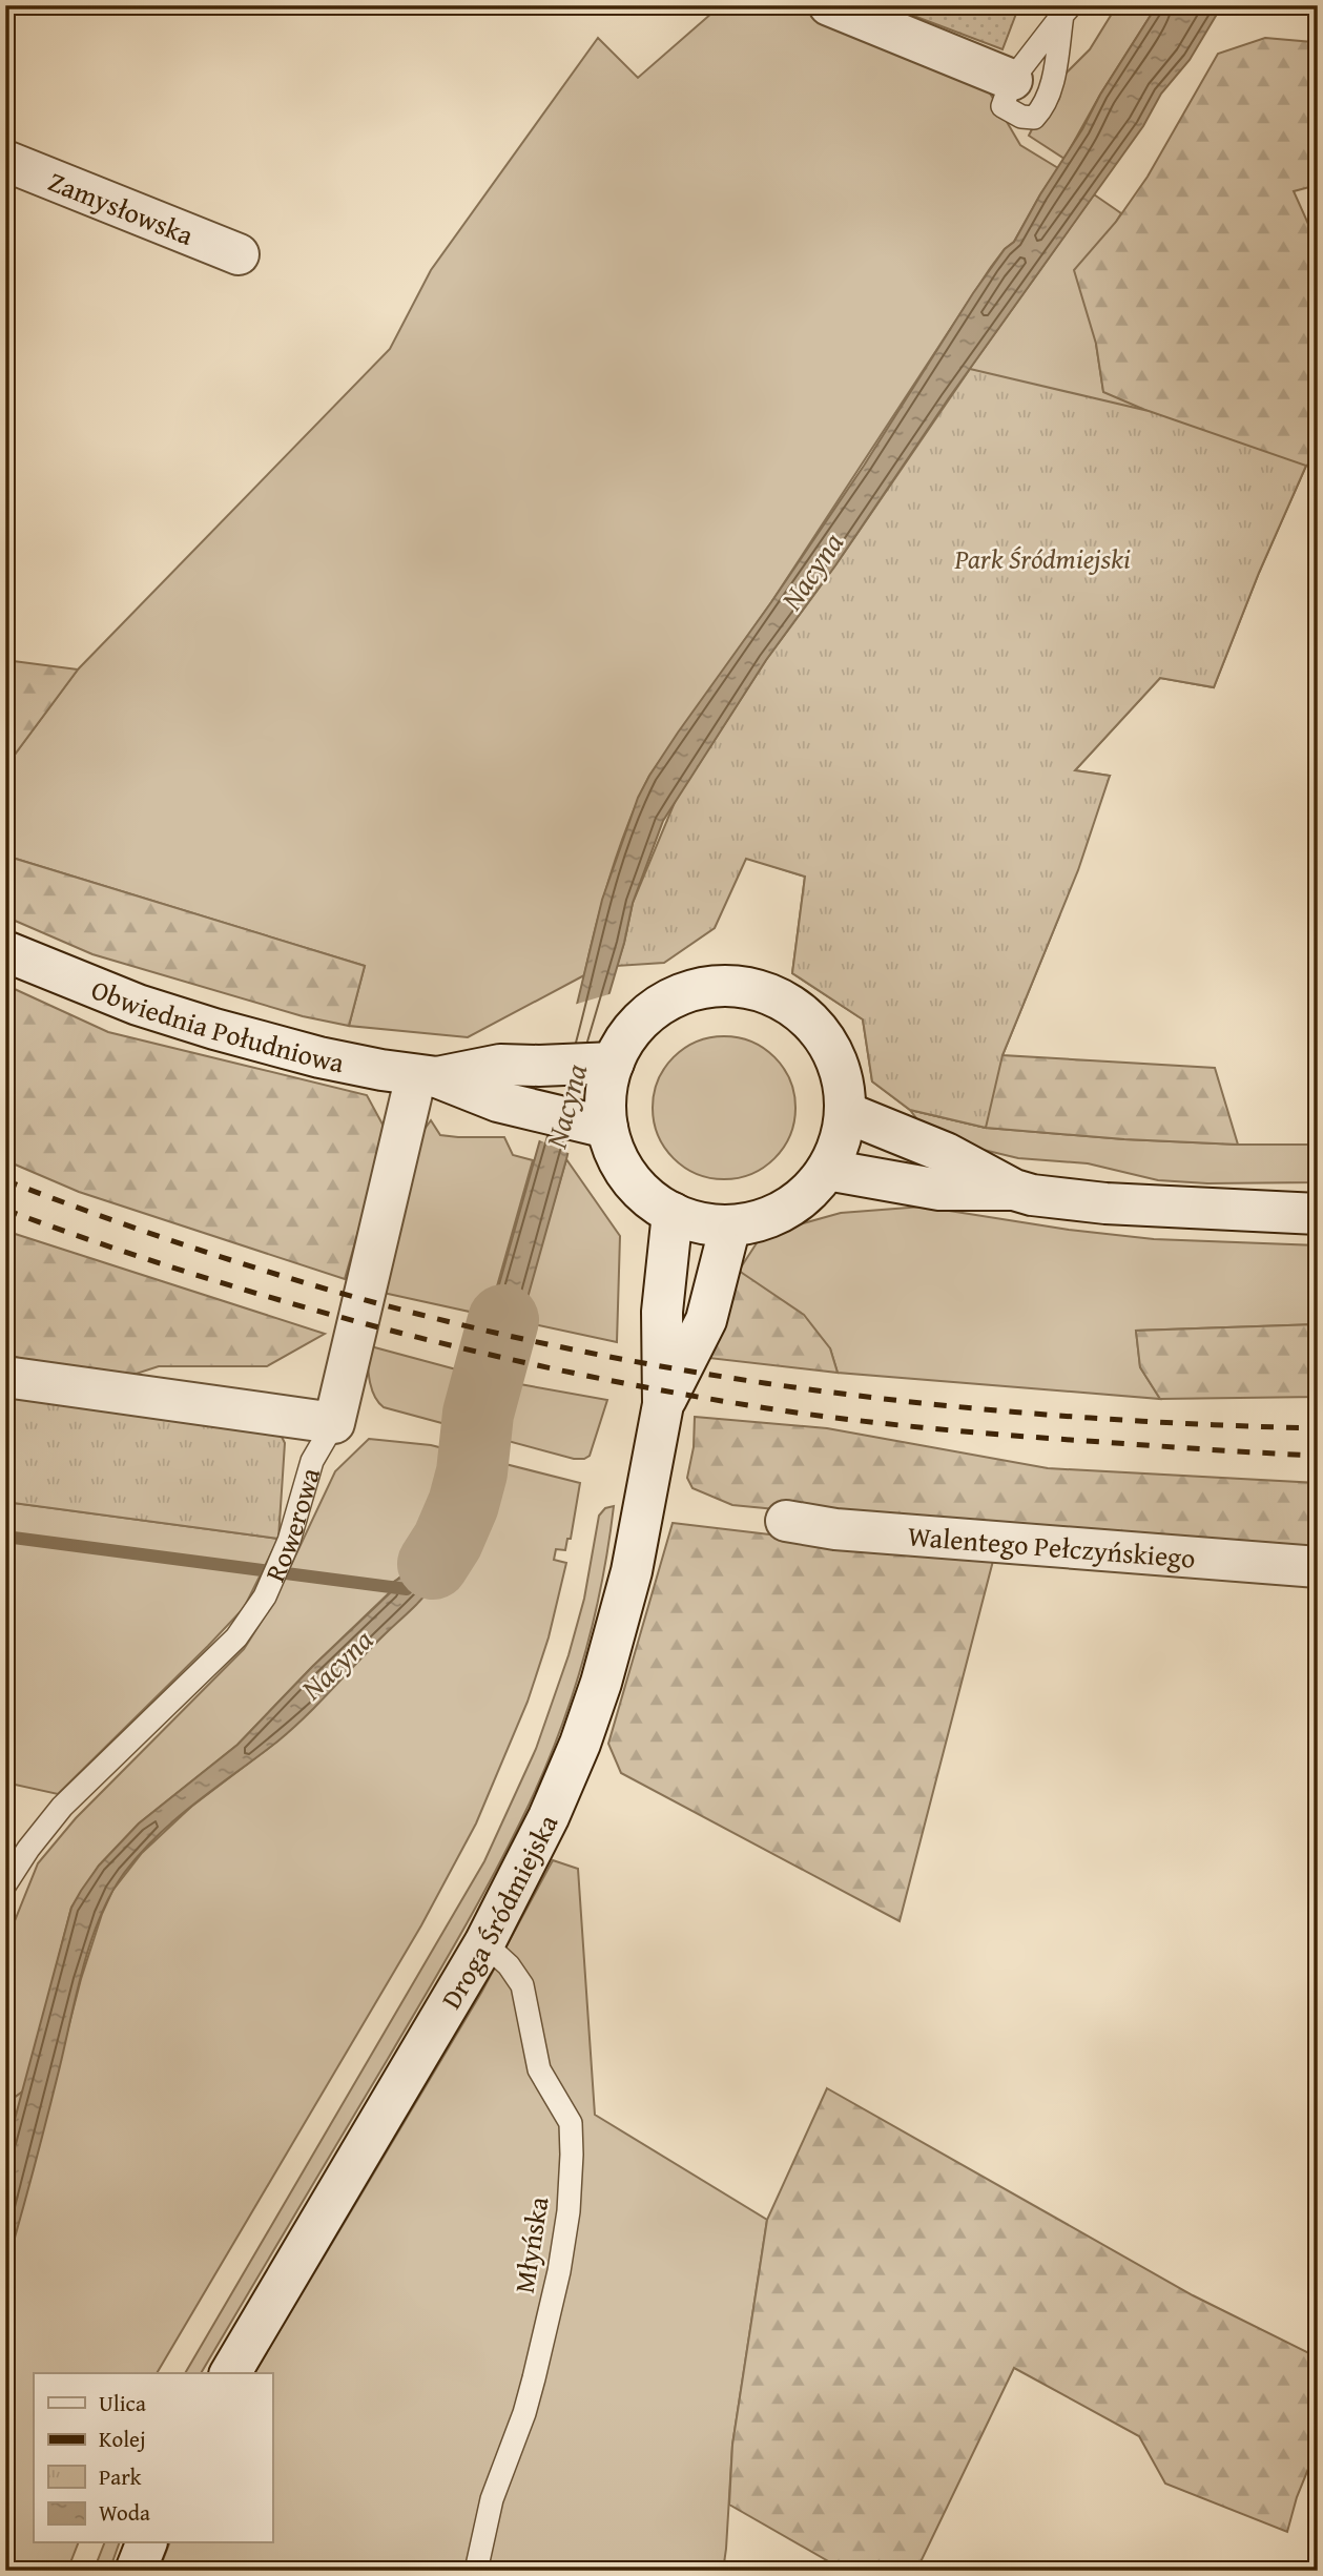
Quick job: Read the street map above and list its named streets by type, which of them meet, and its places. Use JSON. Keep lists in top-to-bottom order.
{
  "streets": {
    "main road": [
      "Zamysłowska",
      "Obwiednia Południowa",
      "Rowerowa",
      "Walentego Pełczyńskiego",
      "Droga Śródmiejska"
    ],
    "lane": ["Młyńska"]
  },
  "crossings": [
    ["Obwiednia Południowa", "Rowerowa"],
    ["Obwiednia Południowa", "Droga Śródmiejska"],
    ["Droga Śródmiejska", "Młyńska"]
  ],
  "water": ["Nacyna"],
  "parks": ["Park Śródmiejski"],
  "legend": [
    "Ulica",
    "Kolej",
    "Park",
    "Woda"
  ]
}
